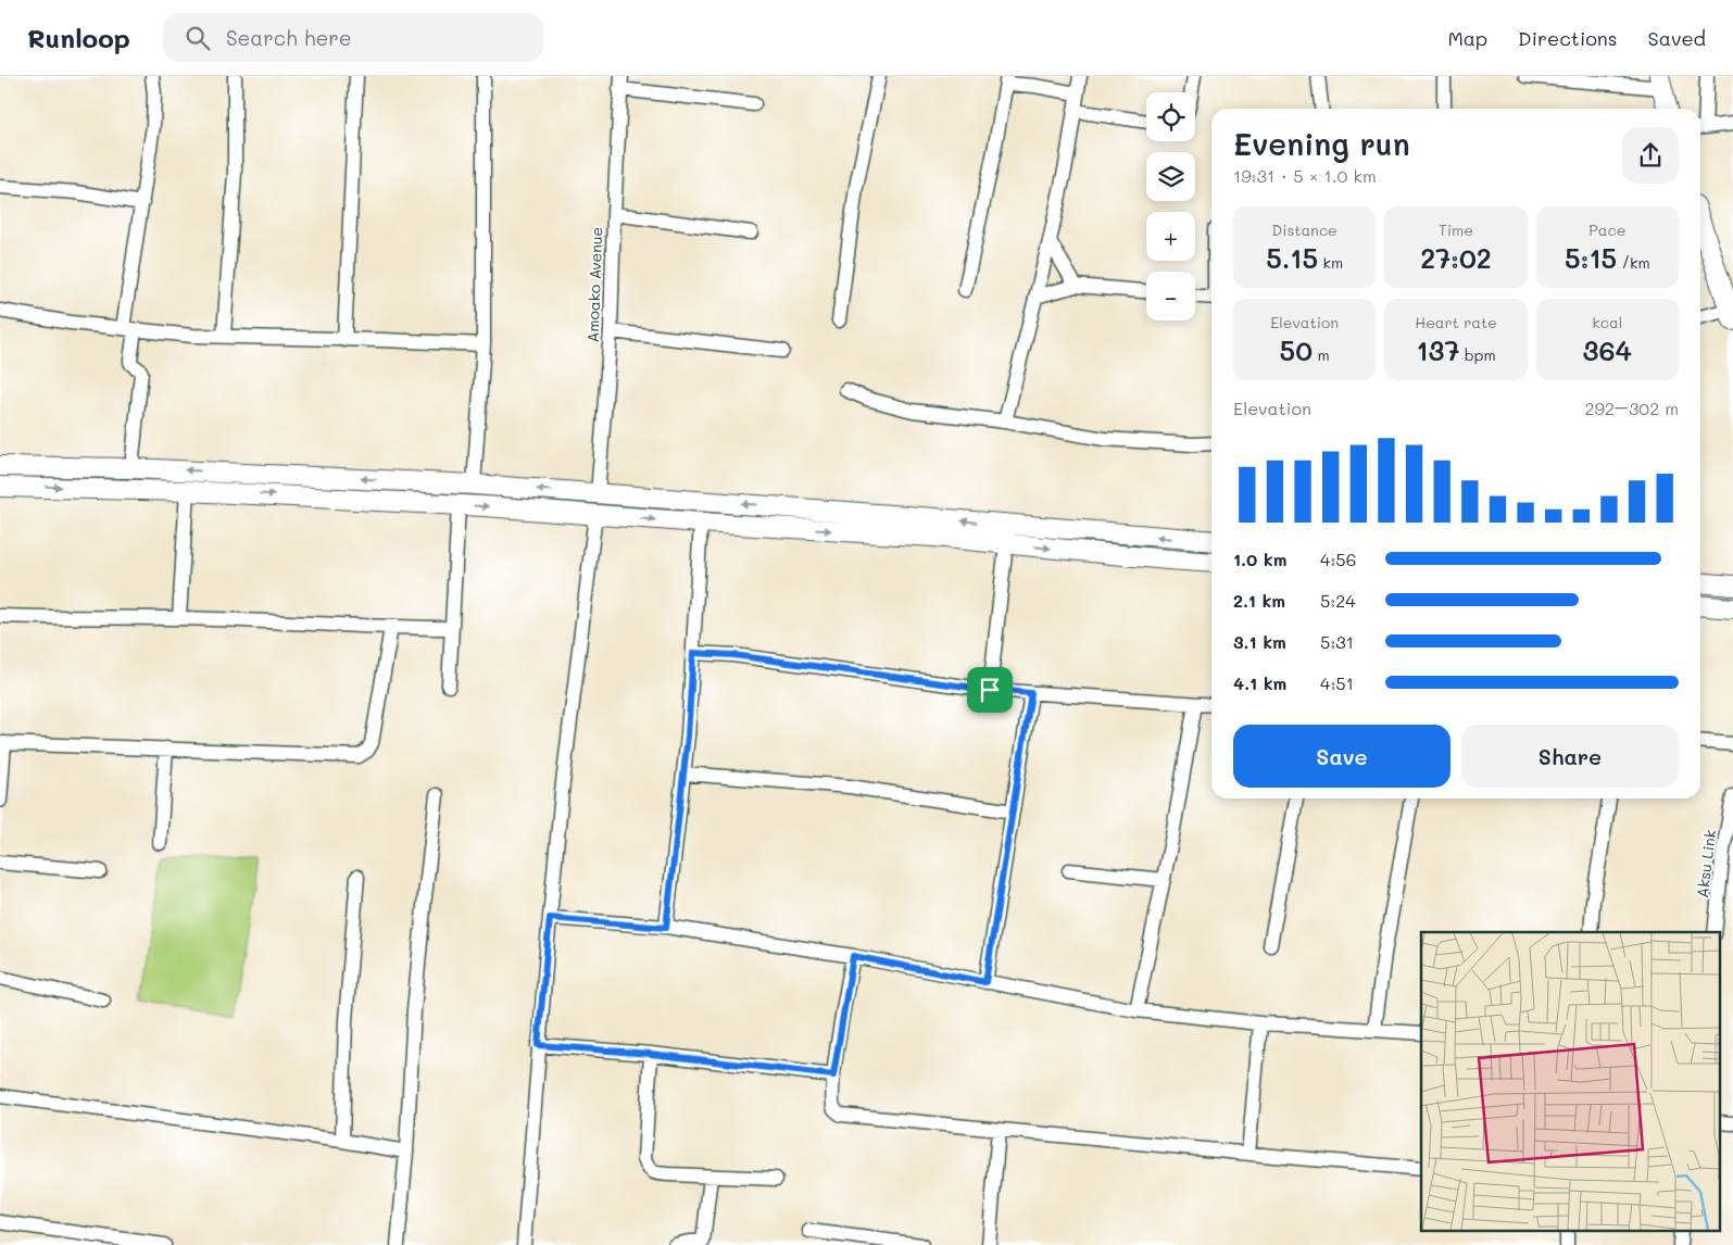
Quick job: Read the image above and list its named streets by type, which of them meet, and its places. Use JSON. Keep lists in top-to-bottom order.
{
  "streets": {
    "street": ["Amoako Avenue", "Aksu Link"]
  },
  "page": {
    "header": "Runloop",
    "search": "Search here",
    "nav": ["Map", "Directions", "Saved"],
    "map_buttons": ["+", "−"],
    "heading": ["Evening run", "19:31 · 5 × 1.0 km"],
    "stats": [
      ["Distance", "5.15 km"],
      ["Time", "27:02"],
      ["Pace", "5:15 /km"],
      ["Elevation", "50 m"],
      ["Heart rate", "137 bpm"],
      ["kcal", "364"]
    ],
    "chart": ["Elevation", "292–302 m"],
    "list": [
      {
        "name": "1.0 km",
        "note": "4:56"
      },
      {
        "name": "2.1 km",
        "note": "5:24"
      },
      {
        "name": "3.1 km",
        "note": "5:31"
      },
      {
        "name": "4.1 km",
        "note": "4:51"
      }
    ],
    "buttons": ["Save", "Share"]
  }
}
